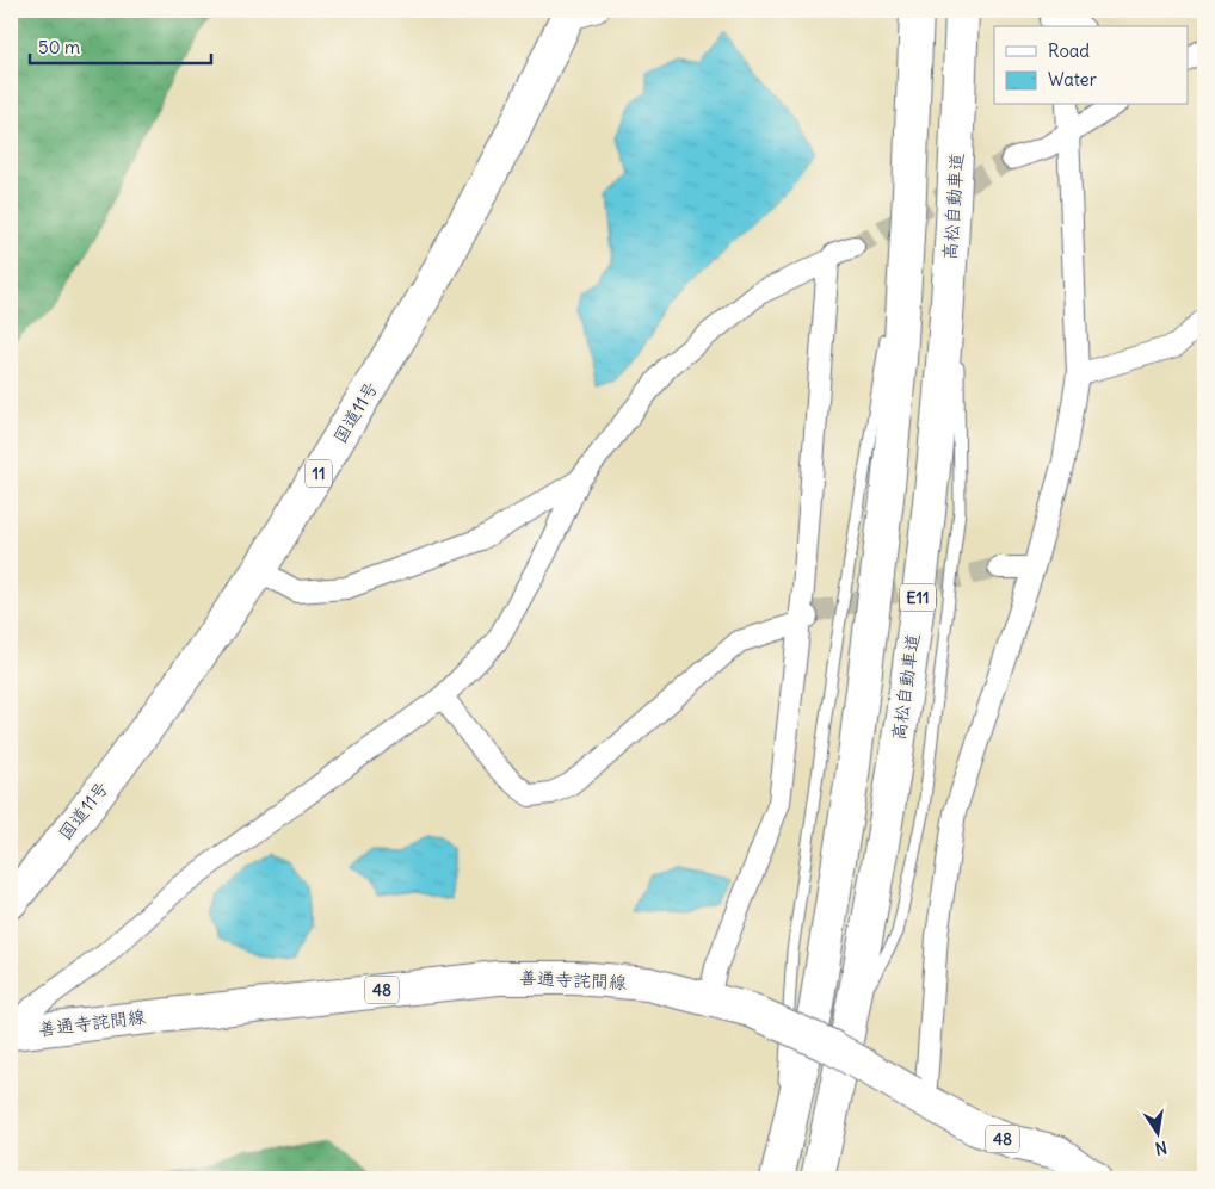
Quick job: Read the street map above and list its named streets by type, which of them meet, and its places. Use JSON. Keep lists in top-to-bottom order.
{
  "streets": {
    "main road": [
      "高松自動車道",
      "国道11号",
      "11",
      "E11",
      "善通寺詫間線",
      "48"
    ]
  },
  "legend": ["Road", "Water"],
  "scale_bar": "50 m",
  "north": "bottom"
}
